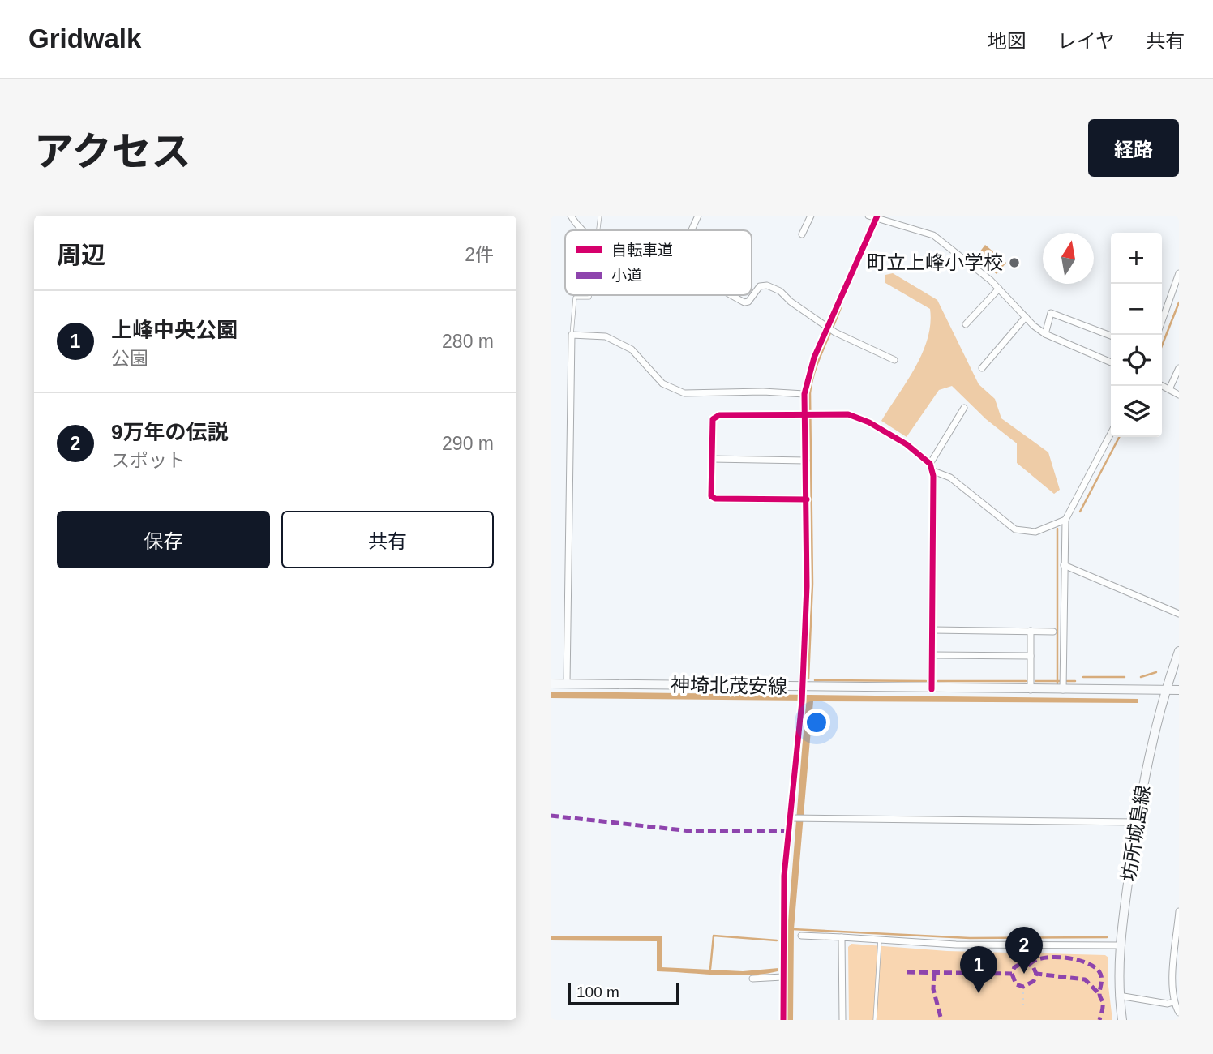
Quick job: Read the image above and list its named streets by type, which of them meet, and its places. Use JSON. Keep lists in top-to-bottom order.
{
  "streets": {
    "main road": ["神埼北茂安線", "坊所城島線"]
  },
  "crossings": [
    ["神埼北茂安線", "坊所城島線"]
  ],
  "places": ["町立上峰小学校"],
  "legend": ["自転車道", "小道"],
  "scale_bar": "100 m",
  "north": "top",
  "page": {
    "header": "Gridwalk",
    "nav": ["地図", "レイヤ", "共有"],
    "title": "アクセス",
    "buttons": [
      "経路",
      ["保存", "共有"]
    ],
    "heading": ["周辺", "2件"],
    "map_buttons": ["+", "−"],
    "list": [
      {
        "mark": "1",
        "name": "上峰中央公園",
        "note": "公園",
        "value": "280 m"
      },
      {
        "mark": "2",
        "name": "9万年の伝説",
        "note": "スポット",
        "value": "290 m"
      }
    ],
    "pins": ["2", "1"],
    "scale": "100 m"
  }
}
